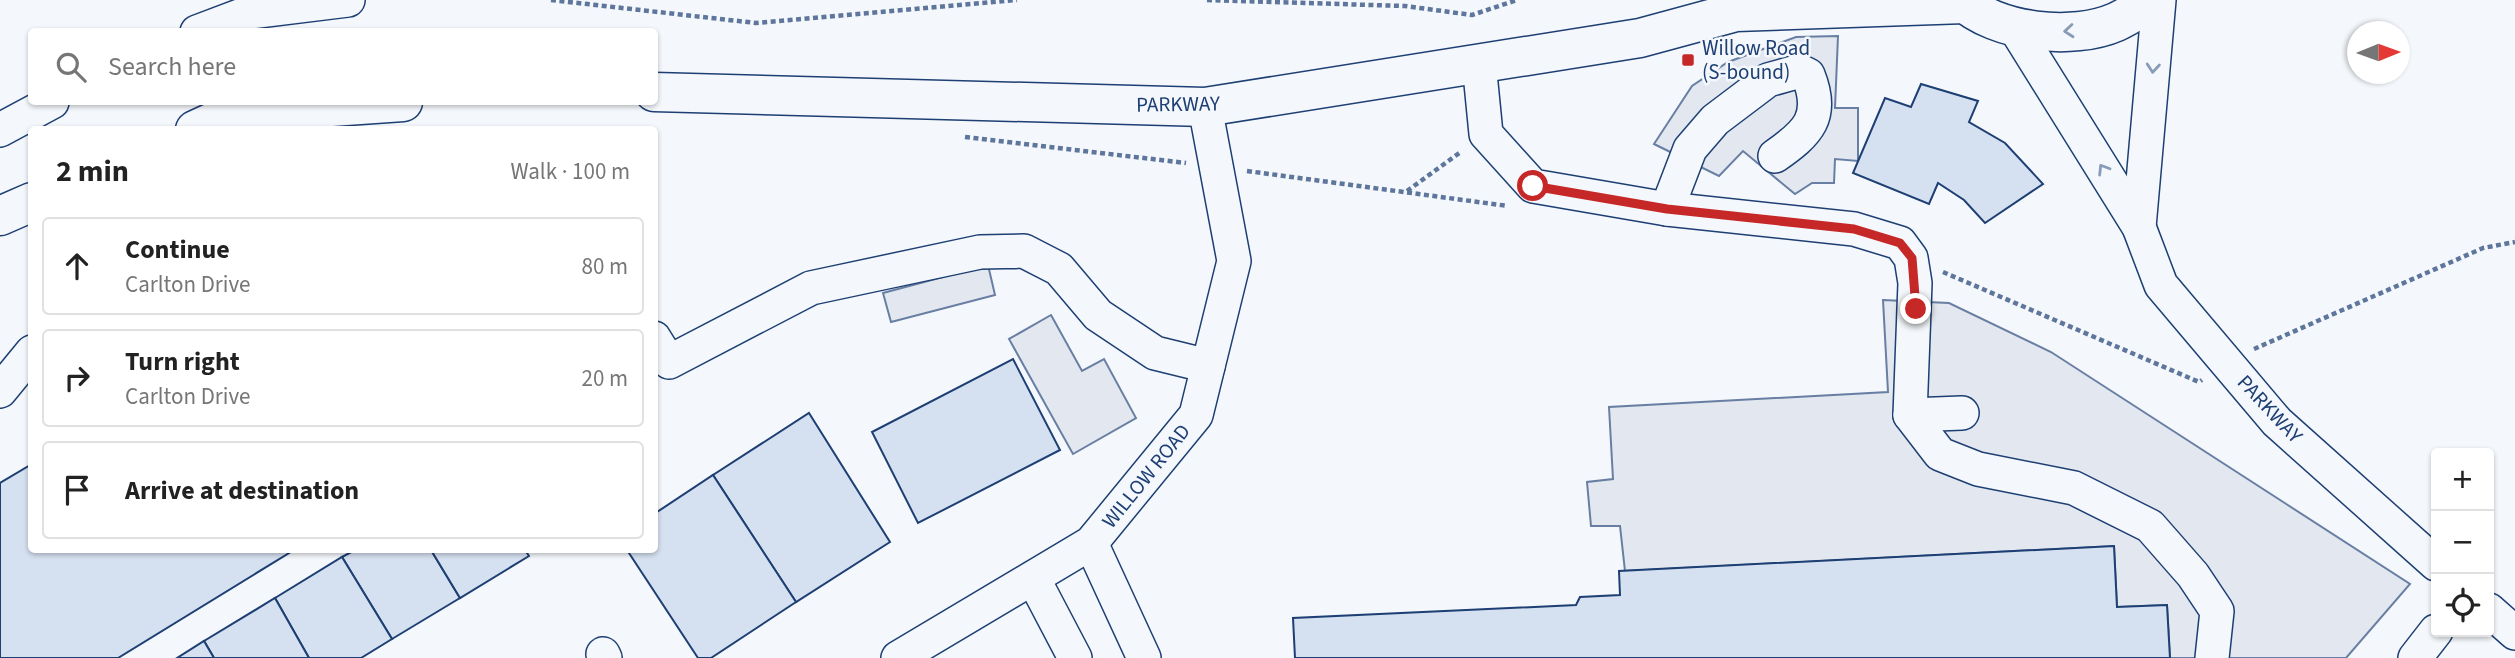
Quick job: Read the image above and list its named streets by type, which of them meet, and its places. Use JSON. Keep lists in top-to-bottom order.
{
  "streets": {
    "main road": ["PARKWAY"],
    "street": ["WILLOW ROAD"]
  },
  "crossings": [
    ["PARKWAY", "WILLOW ROAD"]
  ],
  "places": {
    "transit": ["Willow Road (S-bound)"]
  },
  "north": "right",
  "page": {
    "search": "Search here",
    "heading": ["2 min", "Walk · 100 m"],
    "list": [
      ["Continue", "Carlton Drive", "80 m"],
      ["Turn right", "Carlton Drive", "20 m"],
      "Arrive at destination"
    ],
    "map_buttons": ["+", "−"]
  }
}
